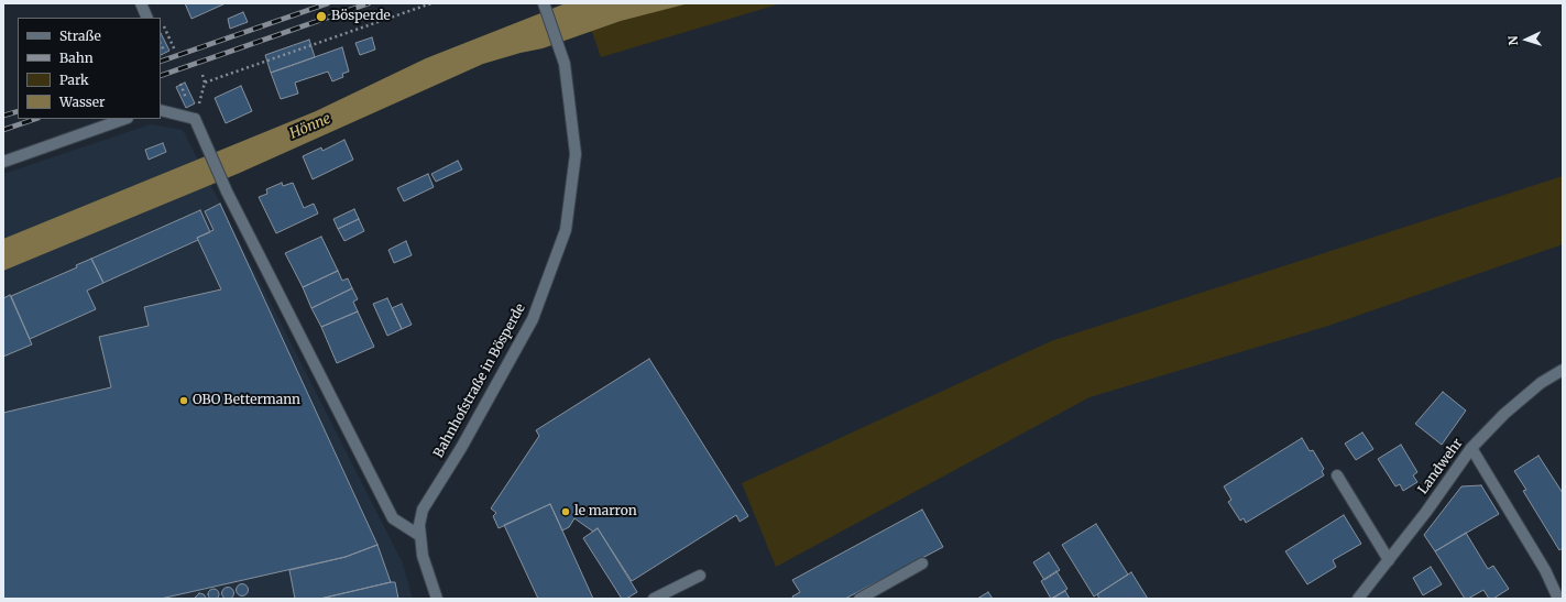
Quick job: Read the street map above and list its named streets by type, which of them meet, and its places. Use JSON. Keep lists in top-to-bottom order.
{
  "streets": {
    "street": ["Bahnhofstraße in Bösperde", "Landwehr"]
  },
  "water": ["Hönne"],
  "places": ["Bösperde", "OBO Bettermann", "le marron"],
  "legend": [
    "Straße",
    "Bahn",
    "Park",
    "Wasser"
  ],
  "north": "left"
}
